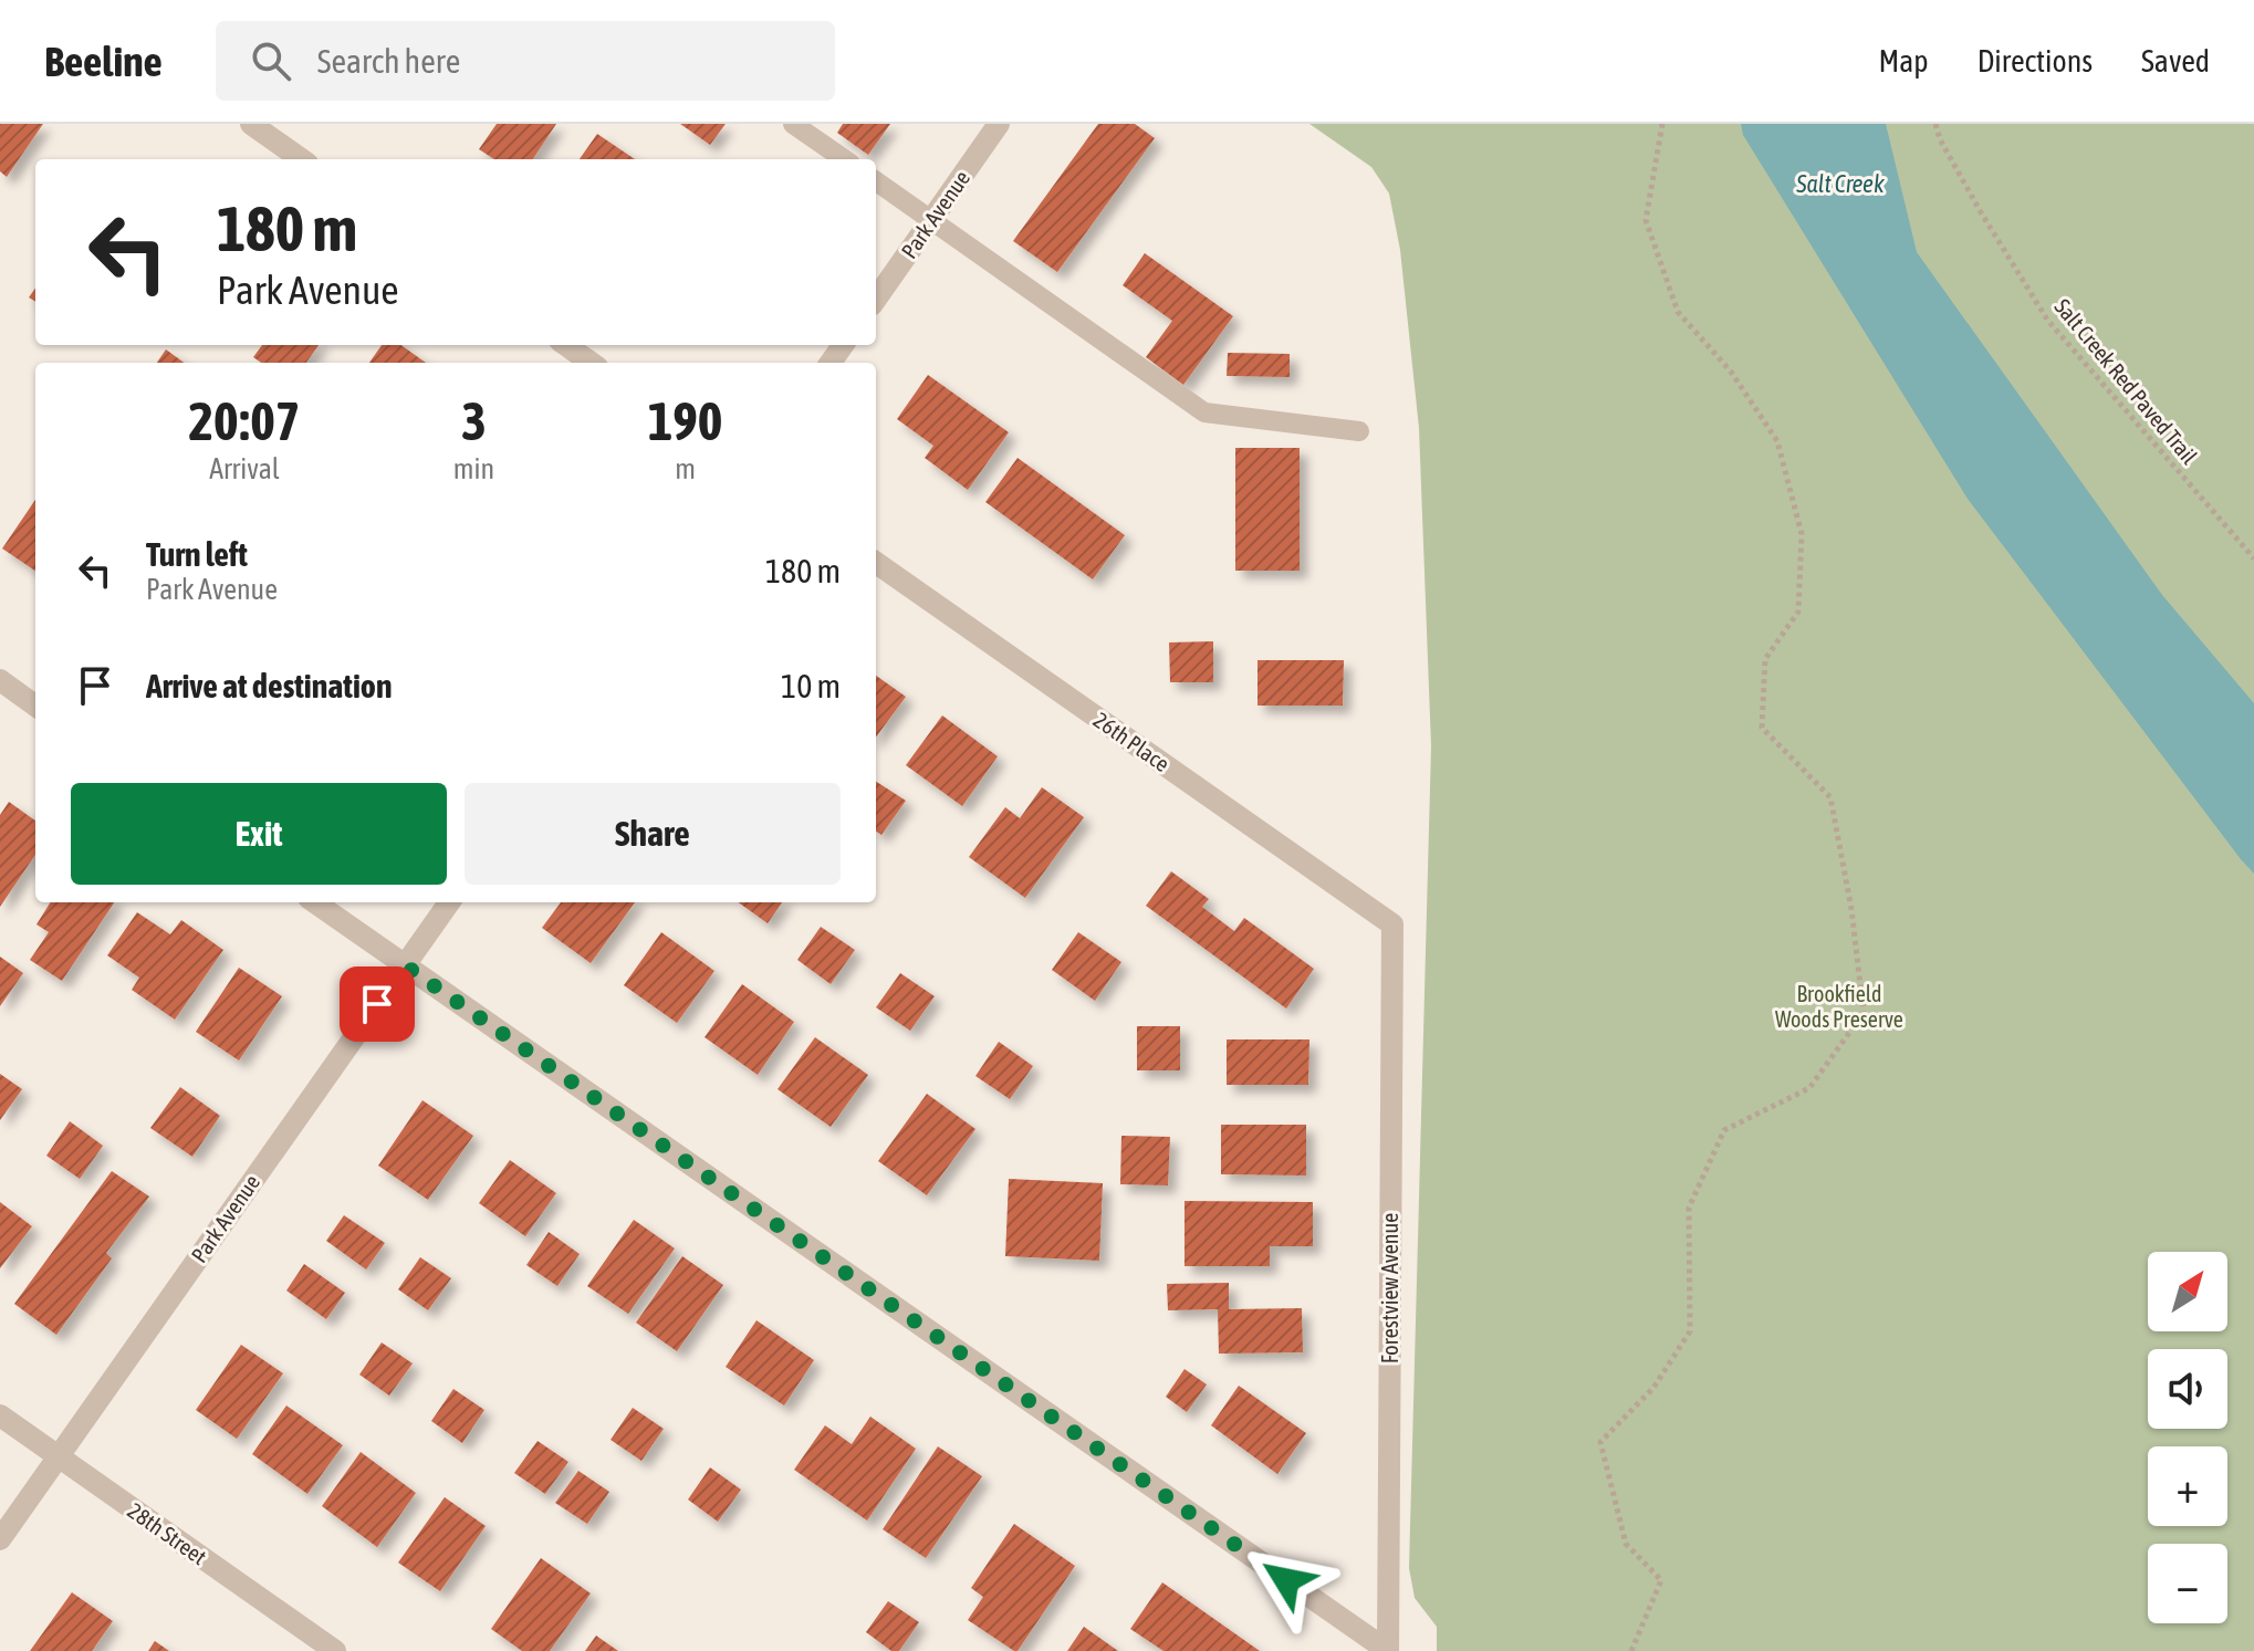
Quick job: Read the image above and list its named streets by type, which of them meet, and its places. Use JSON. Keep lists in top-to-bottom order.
{
  "streets": {
    "street": [
      "Park Avenue",
      "26th Place",
      "Forestview Avenue",
      "28th Street"
    ],
    "path": ["Salt Creek Red Paved Trail"]
  },
  "crossings": [
    ["Park Avenue", "28th Street"],
    ["26th Place", "Forestview Avenue"]
  ],
  "water": ["Salt Creek"],
  "parks": ["Brookfield Woods Preserve"],
  "north": "top right",
  "page": {
    "header": "Beeline",
    "search": "Search here",
    "nav": ["Map", "Directions", "Saved"],
    "turn": ["180 m", "Park Avenue"],
    "eta": [
      "20:07",
      "Arrival",
      "3",
      "min",
      "190",
      "m"
    ],
    "list": [
      {
        "name": "Turn left",
        "note": "Park Avenue",
        "value": "180 m"
      },
      {
        "name": "Arrive at destination",
        "value": "10 m"
      }
    ],
    "buttons": ["Exit", "Share"],
    "map_buttons": ["+", "−"]
  }
}
